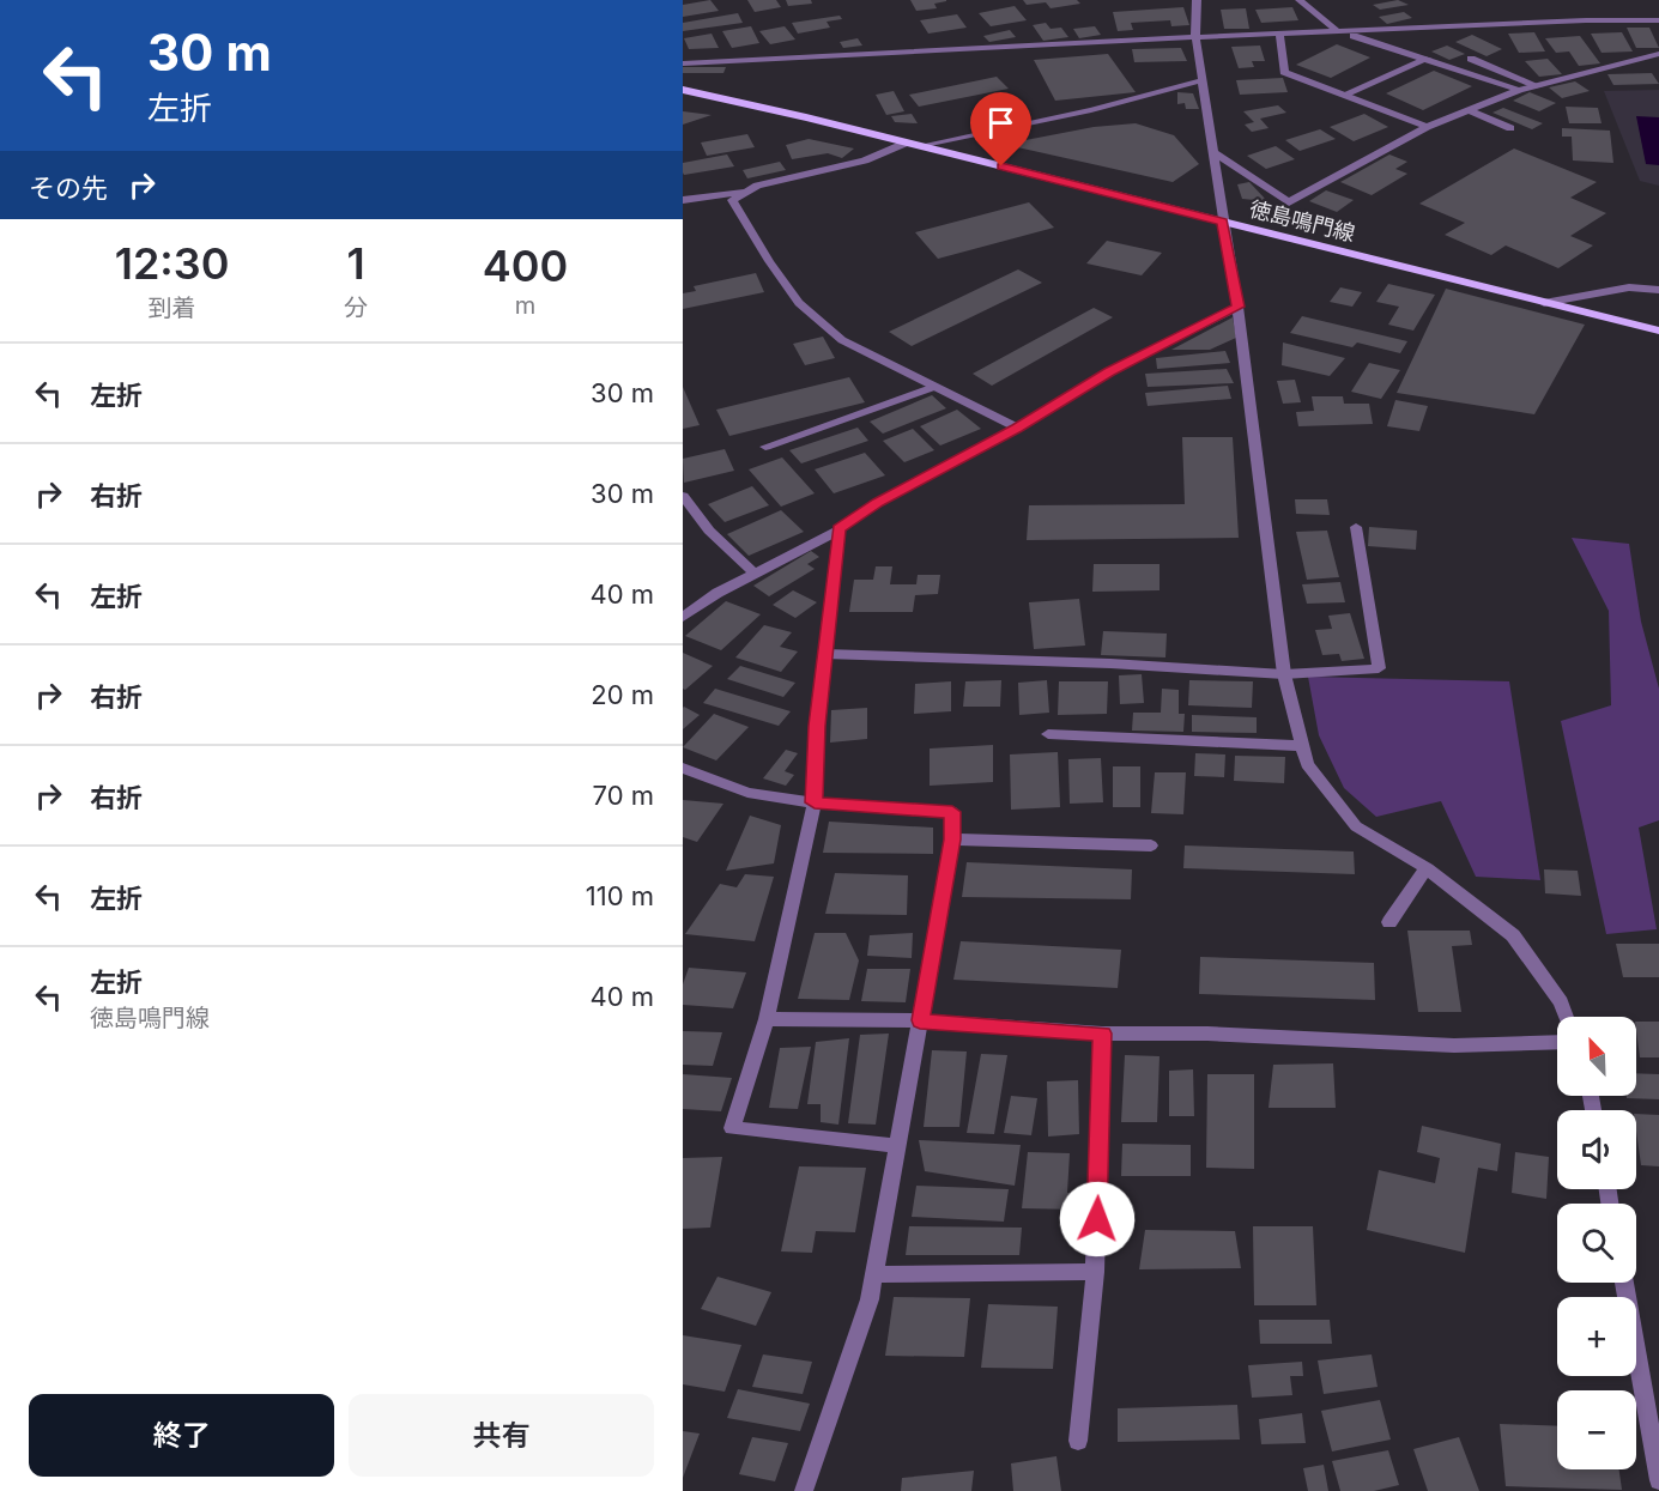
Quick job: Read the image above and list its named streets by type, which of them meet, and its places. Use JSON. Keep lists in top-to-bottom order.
{
  "streets": {
    "main road": ["徳島鳴門線"]
  },
  "north": "top left",
  "page": {
    "turn": ["30 m", "左折"],
    "then": "その先",
    "eta": [
      "12:30",
      "到着",
      "1",
      "分",
      "400",
      "m"
    ],
    "list": [
      {
        "name": "左折",
        "value": "30 m"
      },
      {
        "name": "右折",
        "value": "30 m"
      },
      {
        "name": "左折",
        "value": "40 m"
      },
      {
        "name": "右折",
        "value": "20 m"
      },
      {
        "name": "右折",
        "value": "70 m"
      },
      {
        "name": "左折",
        "value": "110 m"
      },
      {
        "name": "左折",
        "note": "徳島鳴門線",
        "value": "40 m"
      }
    ],
    "map_buttons": ["+", "−"],
    "buttons": ["終了", "共有"]
  }
}
